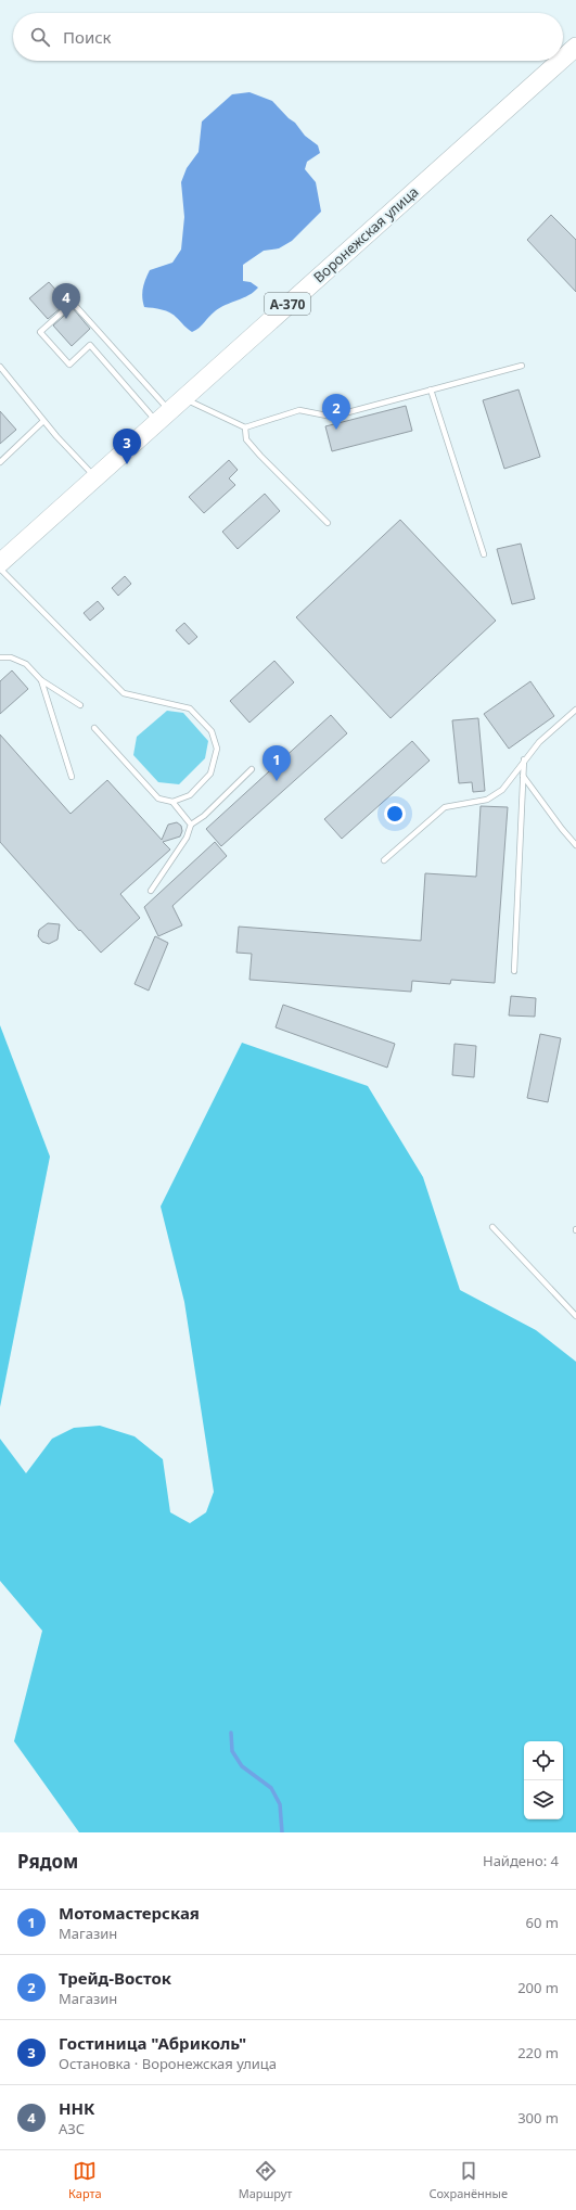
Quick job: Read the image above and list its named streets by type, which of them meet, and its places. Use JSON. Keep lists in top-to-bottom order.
{
  "streets": {
    "highway": ["Воронежская улица", "А-370"]
  },
  "page": {
    "search": "Поиск",
    "pins": [
      "4",
      "2",
      "3",
      "1"
    ],
    "heading": ["Рядом", "Найдено: 4"],
    "list": [
      {
        "mark": "1",
        "name": "Мотомастерская",
        "note": "Магазин",
        "value": "60 m"
      },
      {
        "mark": "2",
        "name": "Трейд-Восток",
        "note": "Магазин",
        "value": "200 m"
      },
      {
        "mark": "3",
        "name": "Гостиница \"Абриколь\"",
        "note": "Остановка · Воронежская улица",
        "value": "220 m"
      },
      {
        "mark": "4",
        "name": "ННК",
        "note": "АЗС",
        "value": "300 m"
      }
    ],
    "nav": ["Карта", "Маршрут", "Сохранённые"]
  }
}
